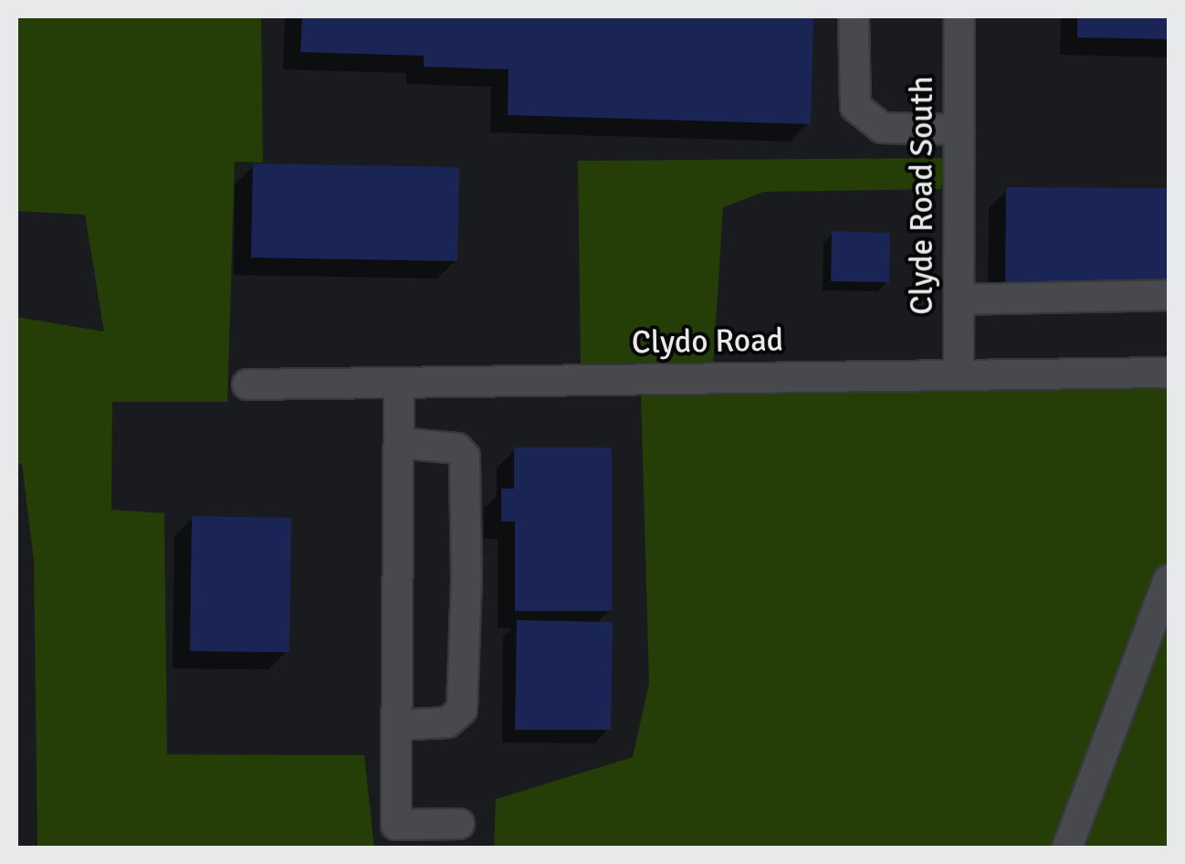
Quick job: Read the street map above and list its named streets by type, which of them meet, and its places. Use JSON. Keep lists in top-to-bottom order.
{
  "streets": {
    "street": ["Clyde Road South", "Clydo Road"]
  },
  "crossings": [
    ["Clyde Road South", "Clydo Road"]
  ]
}
